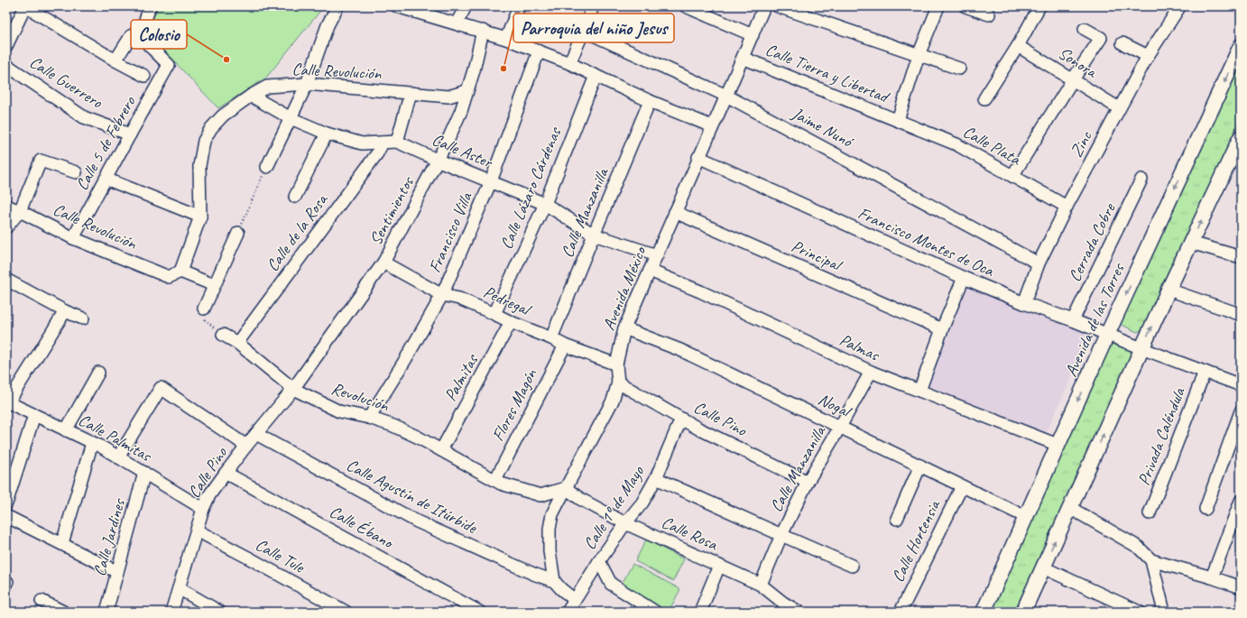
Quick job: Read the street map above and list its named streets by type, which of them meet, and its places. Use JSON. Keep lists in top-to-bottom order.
{
  "streets": {
    "main road": ["Avenida de las Torres"],
    "street": [
      "Sonora",
      "Calle Revolución",
      "Calle Tierra y Libertad",
      "Calle Guerrero",
      "Jaime Nunó",
      "Calle 5 de Febrero",
      "Zinc",
      "Calle Plata",
      "Calle Aster",
      "Calle Lázaro Cárdenas",
      "Sentimientos",
      "Calle Manzanilla",
      "Calle de la Rosa",
      "Francisco Villa",
      "Francisco Montes de Oca",
      "Cerrada Cobre",
      "Principal",
      "Avenida México",
      "Pedregal",
      "Palmas",
      "Palmitas",
      "Revolución",
      "Flores Magón",
      "Nogal",
      "Calle Pino",
      "Privada Caléndula",
      "Calle Palmitas",
      "Calle Agustín de Itúrbide",
      "Calle 1º de Mayo",
      "Calle Ébano",
      "Calle Rosa",
      "Calle Jardines",
      "Calle Hortensia",
      "Calle Tule"
    ]
  },
  "crossings": [
    ["Sonora", "Zinc"],
    ["Calle Revolución", "Calle 5 de Febrero"],
    ["Calle Revolución", "Calle Aster"],
    ["Calle Revolución", "Sentimientos"],
    ["Calle Tierra y Libertad", "Calle Plata"],
    ["Calle Tierra y Libertad", "Avenida México"],
    ["Calle Guerrero", "Calle 5 de Febrero"],
    ["Jaime Nunó", "Zinc"],
    ["Jaime Nunó", "Avenida México"],
    ["Zinc", "Calle Plata"],
    ["Zinc", "Francisco Montes de Oca"],
    ["Calle Aster", "Calle Lázaro Cárdenas"],
    ["Calle Aster", "Sentimientos"],
    ["Calle Aster", "Calle Manzanilla"],
    ["Calle Aster", "Calle de la Rosa"],
    ["Calle Aster", "Francisco Villa"],
    ["Calle Aster", "Avenida México"],
    ["Calle Lázaro Cárdenas", "Pedregal"],
    ["Sentimientos", "Pedregal"],
    ["Sentimientos", "Revolución"],
    ["Sentimientos", "Calle Pino"],
    ["Calle Manzanilla", "Pedregal"],
    ["Calle Manzanilla", "Palmas"],
    ["Calle Manzanilla", "Nogal"],
    ["Calle Manzanilla", "Calle Pino"],
    ["Calle Manzanilla", "Calle Rosa"],
    ["Calle de la Rosa", "Revolución"],
    ["Francisco Villa", "Pedregal"],
    ["Francisco Villa", "Revolución"],
    ["Francisco Montes de Oca", "Cerrada Cobre"],
    ["Francisco Montes de Oca", "Avenida México"],
    ["Francisco Montes de Oca", "Avenida de las Torres"],
    ["Francisco Montes de Oca", "Privada Caléndula"],
    ["Principal", "Avenida México"],
    ["Avenida México", "Pedregal"],
    ["Avenida México", "Palmas"],
    ["Avenida México", "Nogal"],
    ["Avenida México", "Calle Pino"],
    ["Pedregal", "Palmitas"],
    ["Pedregal", "Flores Magón"],
    ["Avenida de las Torres", "Palmas"],
    ["Avenida de las Torres", "Nogal"],
    ["Palmitas", "Revolución"],
    ["Revolución", "Flores Magón"],
    ["Revolución", "Calle Pino"],
    ["Revolución", "Calle Rosa"],
    ["Nogal", "Calle Hortensia"],
    ["Calle Pino", "Calle Palmitas"],
    ["Calle Pino", "Calle Agustín de Itúrbide"],
    ["Calle Pino", "Calle 1º de Mayo"],
    ["Calle Pino", "Calle Ébano"],
    ["Calle Pino", "Calle Tule"],
    ["Calle Palmitas", "Calle Jardines"],
    ["Calle 1º de Mayo", "Calle Rosa"]
  ],
  "places": ["Colosio", "Parroquia del niño Jesus"]
}
